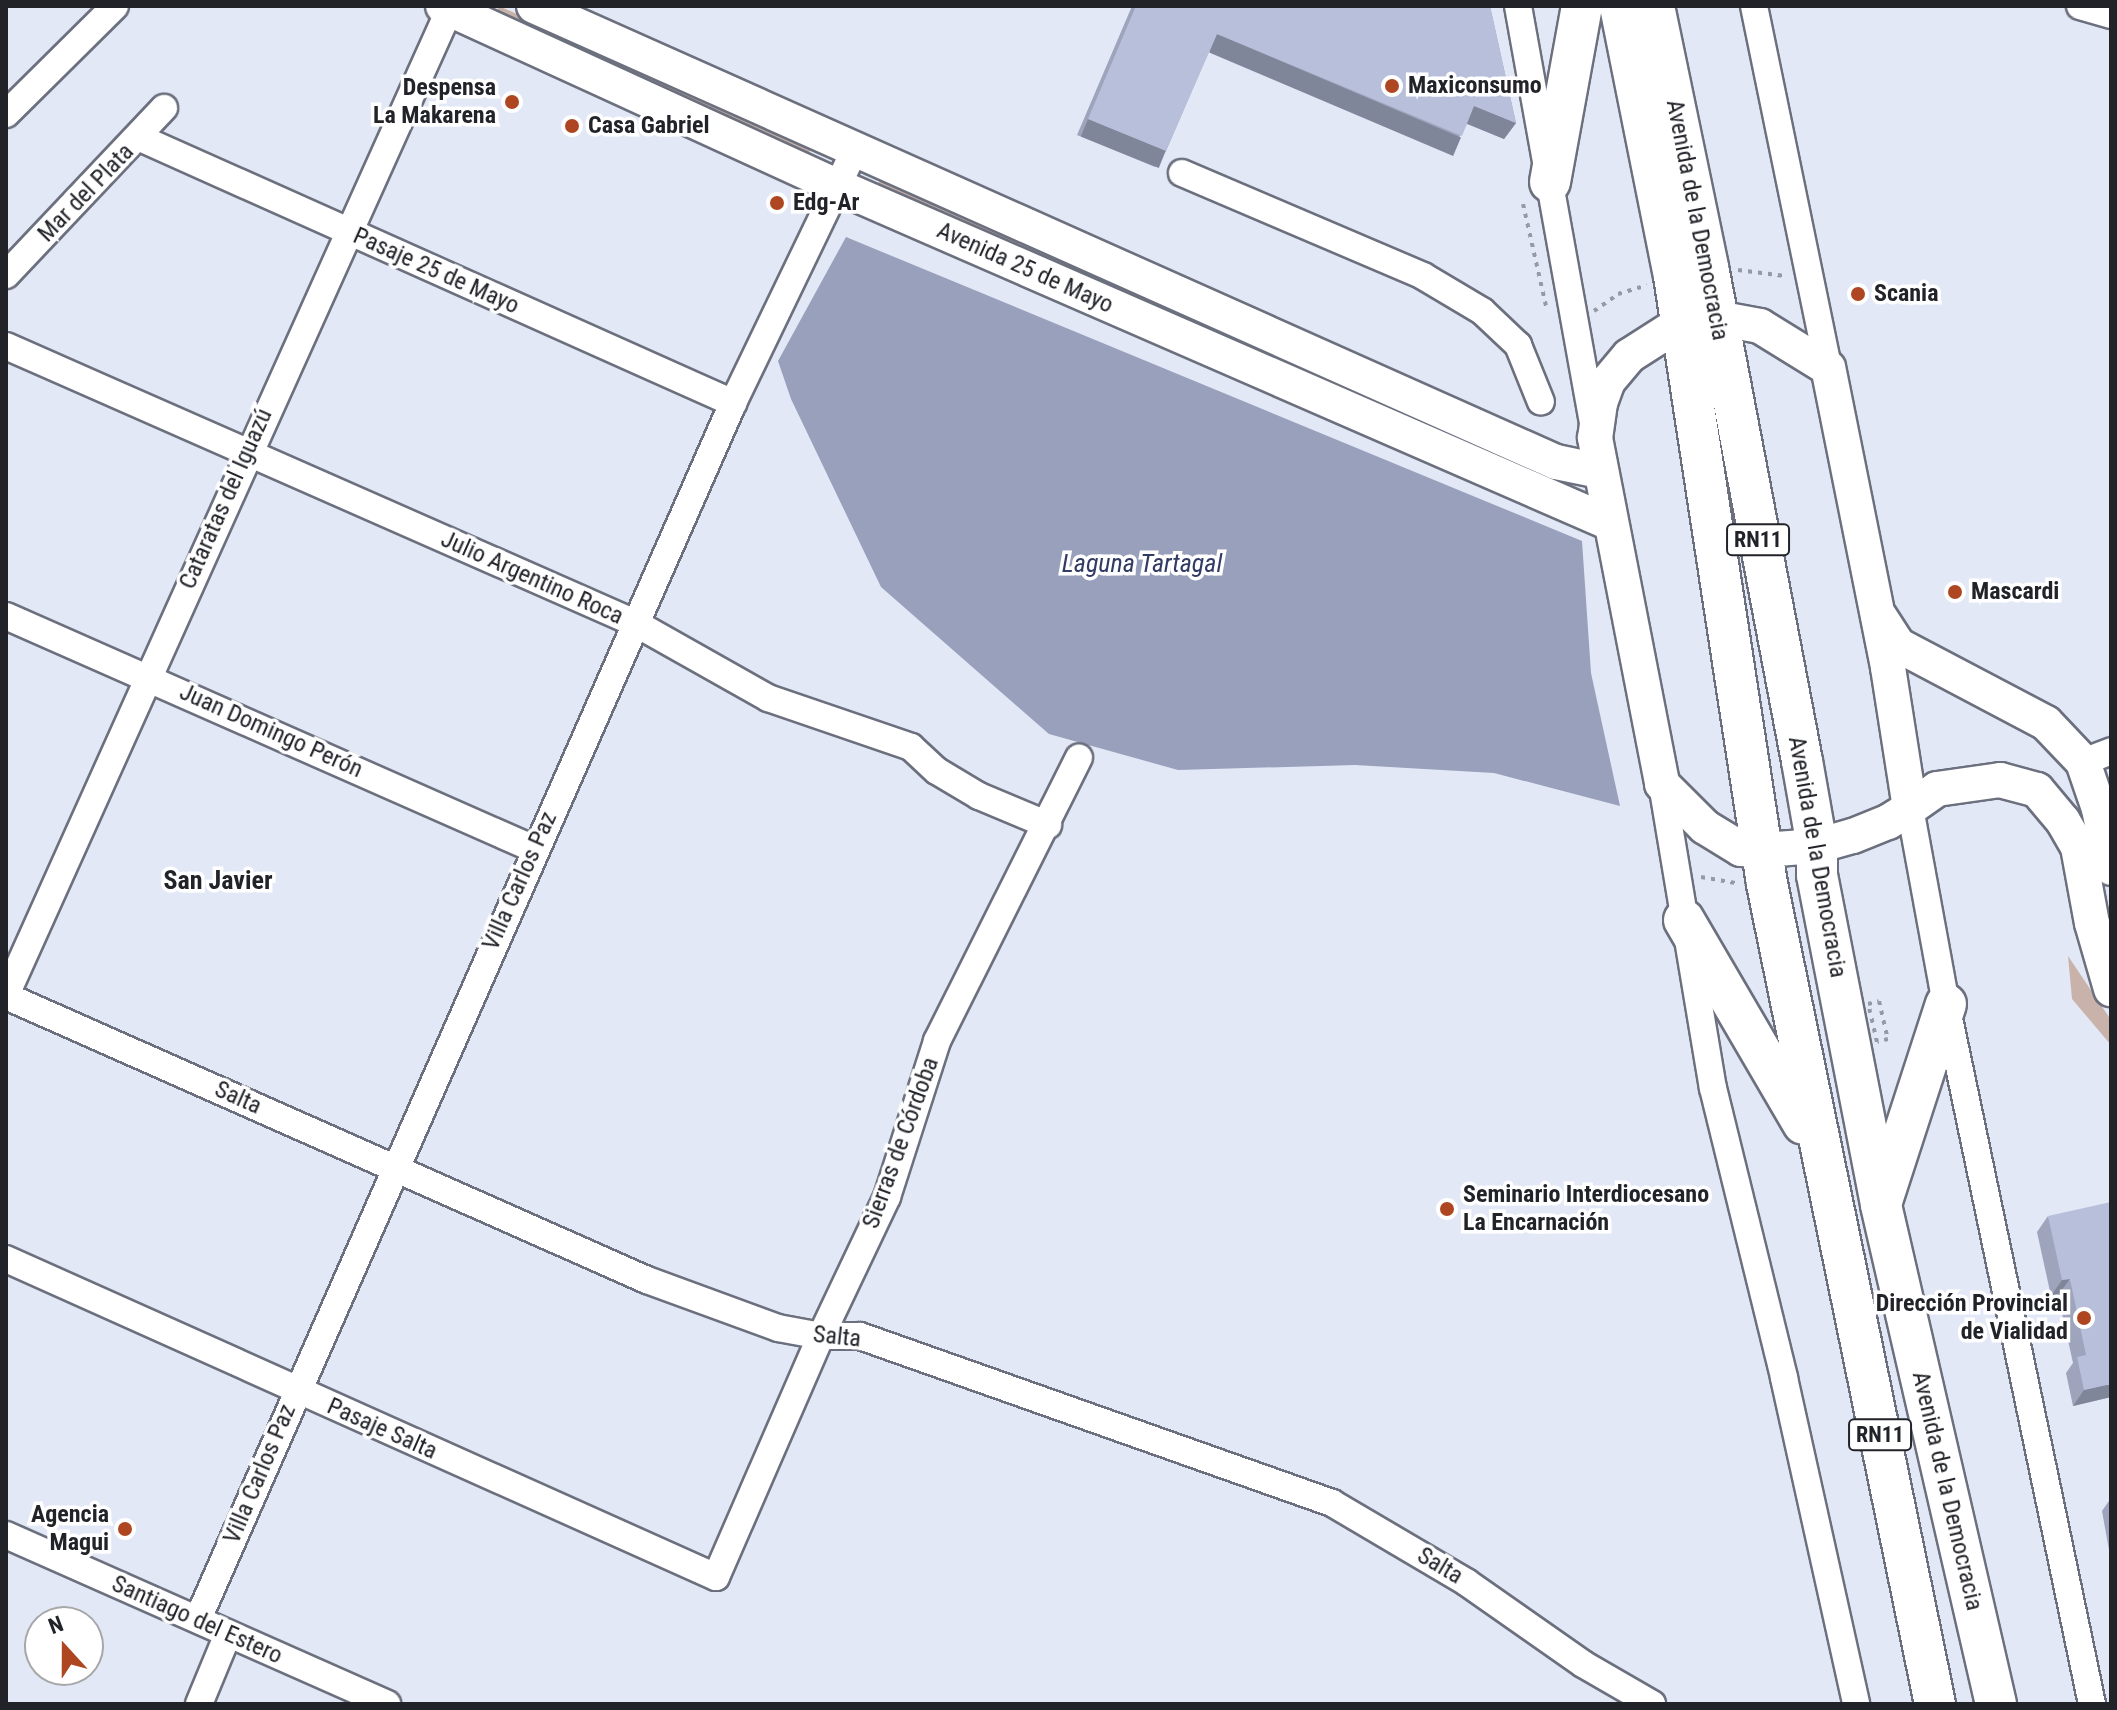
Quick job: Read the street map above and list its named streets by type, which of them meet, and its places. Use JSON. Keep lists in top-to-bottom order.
{
  "streets": {
    "highway": ["Avenida de la Democracia", "RN11"],
    "main road": ["Avenida 25 de Mayo"],
    "street": [
      "Mar del Plata",
      "Pasaje 25 de Mayo",
      "Cataratas del Iguazú",
      "Julio Argentino Roca",
      "Juan Domingo Perón",
      "Villa Carlos Paz",
      "Salta",
      "Sierras de Córdoba",
      "Pasaje Salta",
      "Santiago del Estero"
    ]
  },
  "crossings": [
    ["Mar del Plata", "Pasaje 25 de Mayo"],
    ["Avenida 25 de Mayo", "Cataratas del Iguazú"],
    ["Avenida 25 de Mayo", "Villa Carlos Paz"],
    ["Pasaje 25 de Mayo", "Cataratas del Iguazú"],
    ["Pasaje 25 de Mayo", "Villa Carlos Paz"],
    ["Cataratas del Iguazú", "Julio Argentino Roca"],
    ["Cataratas del Iguazú", "Juan Domingo Perón"],
    ["Cataratas del Iguazú", "Salta"],
    ["Julio Argentino Roca", "Villa Carlos Paz"],
    ["Julio Argentino Roca", "Sierras de Córdoba"],
    ["Juan Domingo Perón", "Villa Carlos Paz"],
    ["Villa Carlos Paz", "Salta"],
    ["Villa Carlos Paz", "Pasaje Salta"],
    ["Villa Carlos Paz", "Santiago del Estero"],
    ["Salta", "Sierras de Córdoba"],
    ["Sierras de Córdoba", "Pasaje Salta"]
  ],
  "districts": ["San Javier"],
  "water": ["Laguna Tartagal"],
  "places": [
    "Maxiconsumo",
    "Despensa La Makarena",
    "Casa Gabriel",
    "Edg-Ar",
    "Scania",
    "Mascardi",
    "Seminario Interdiocesano La Encarnación",
    "Dirección Provincial de Vialidad",
    "Agencia Magui"
  ],
  "north": "top"
}
